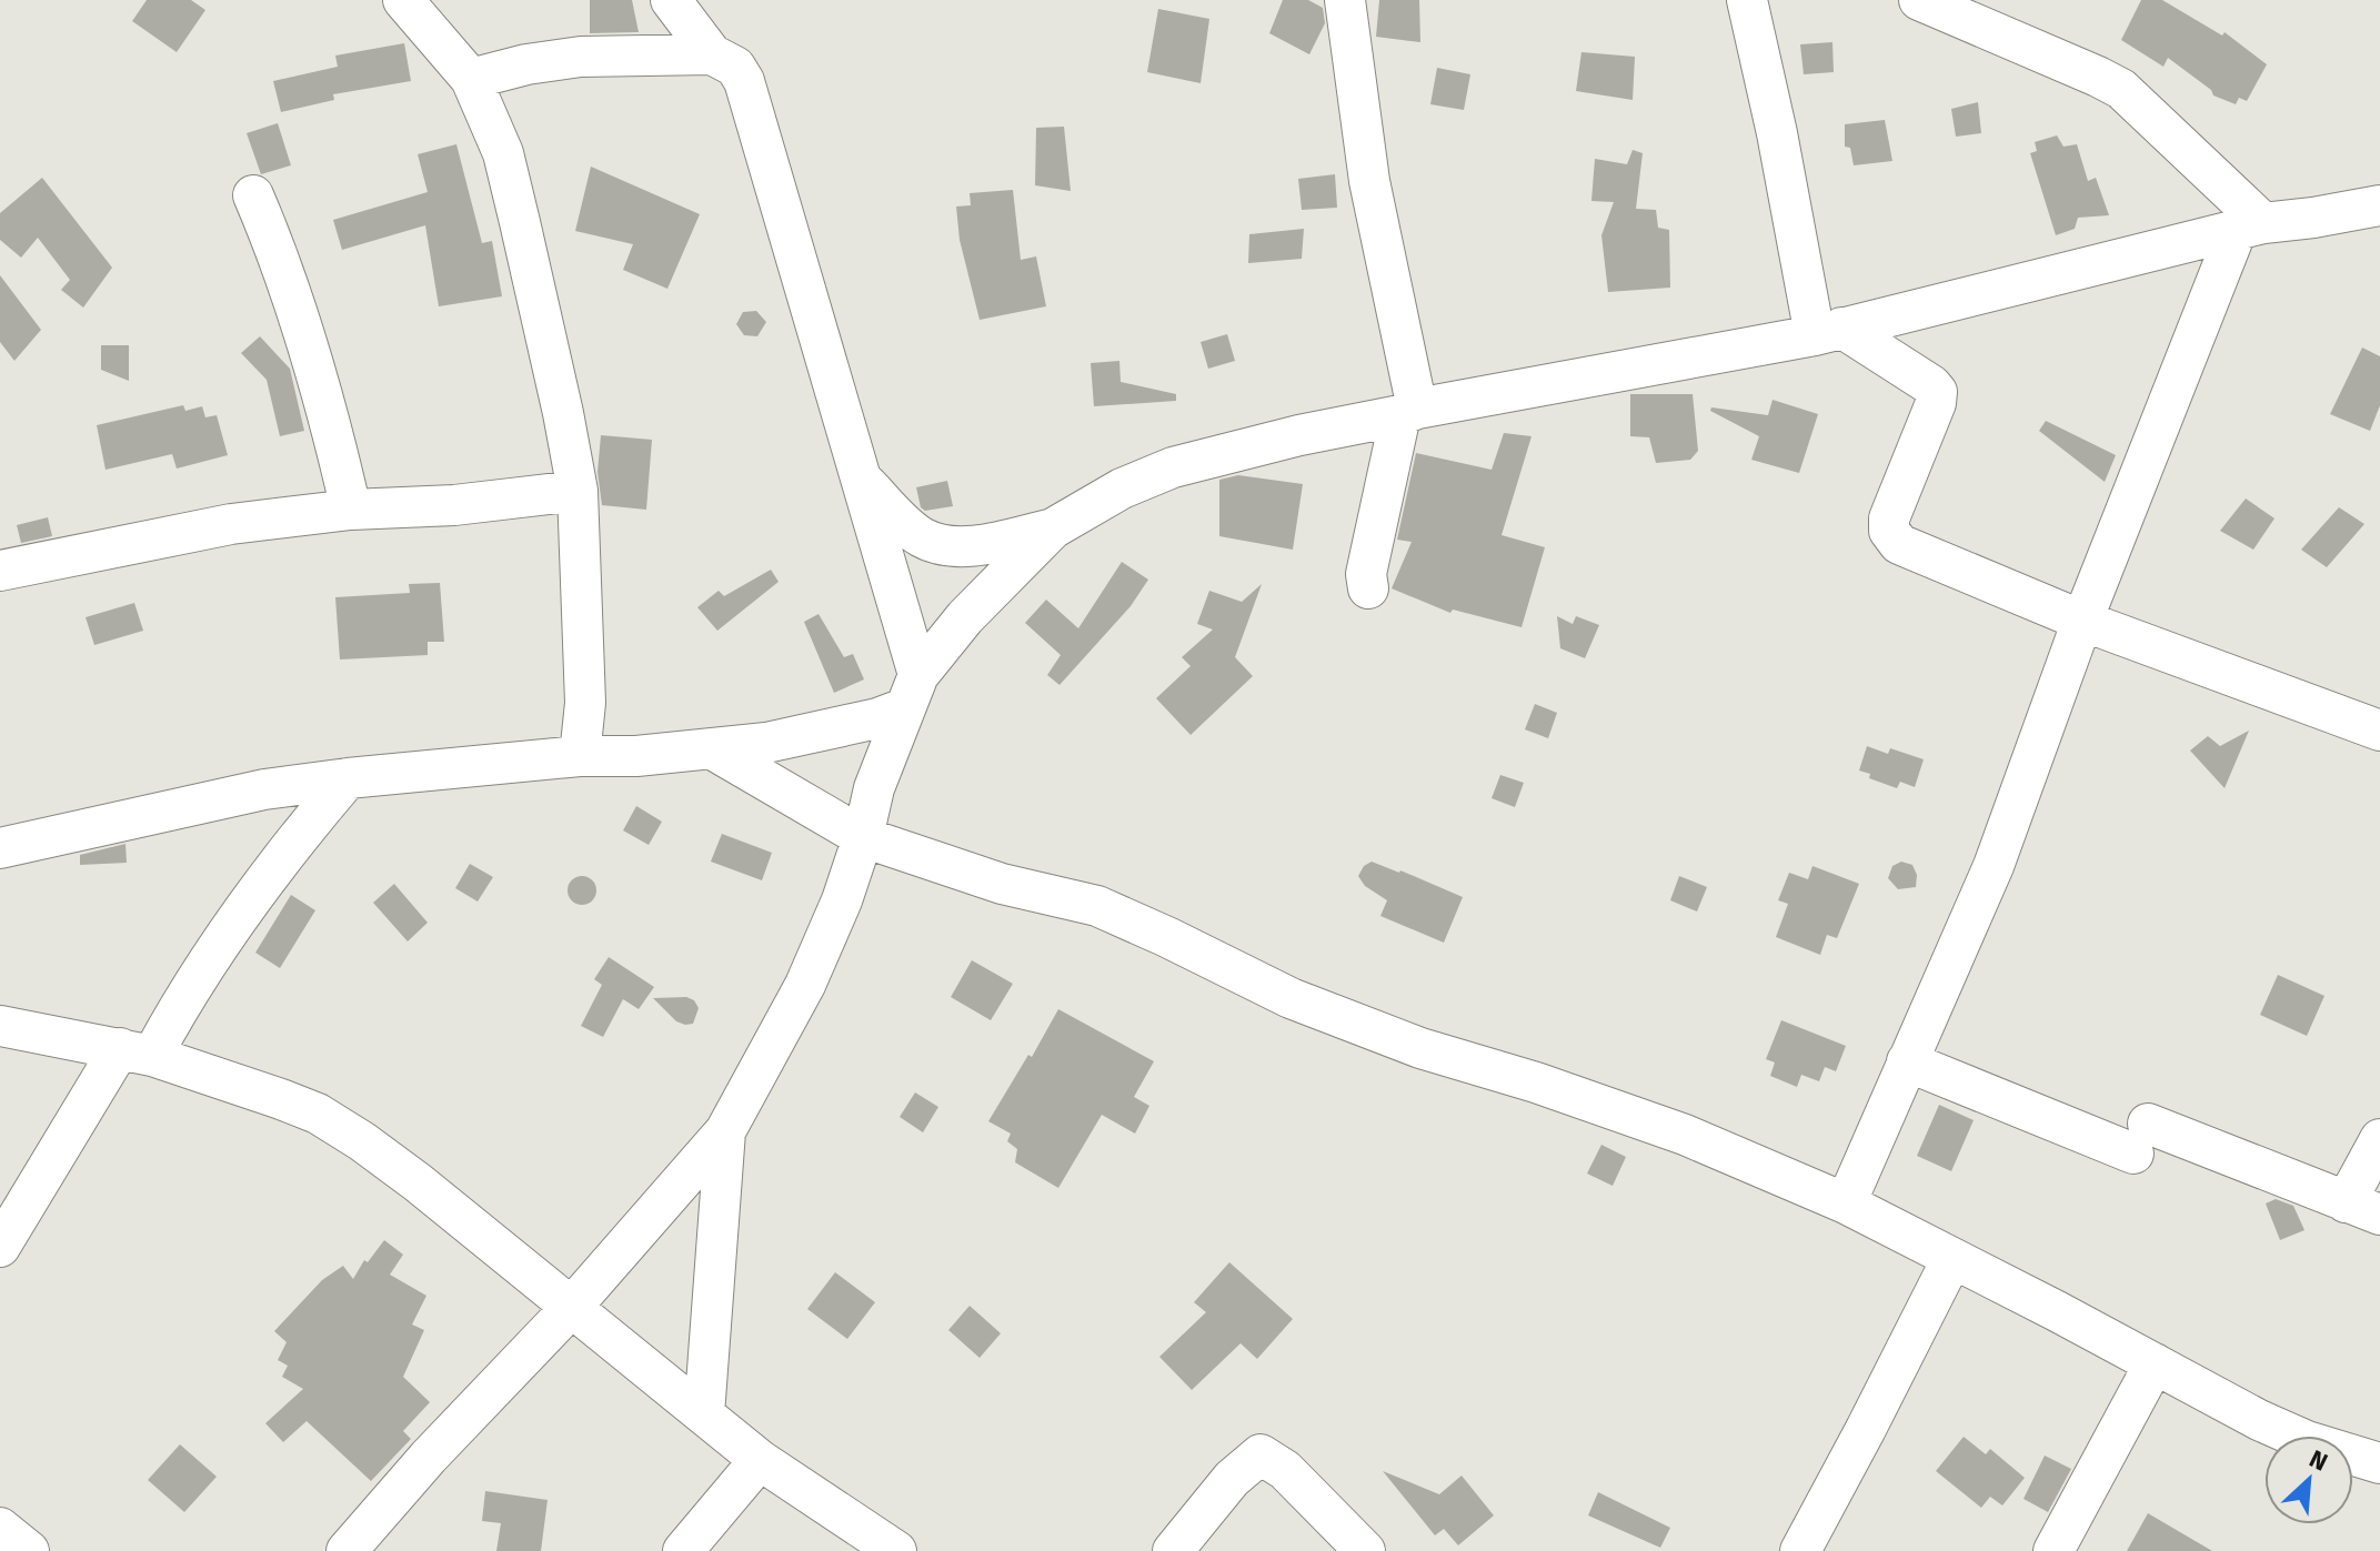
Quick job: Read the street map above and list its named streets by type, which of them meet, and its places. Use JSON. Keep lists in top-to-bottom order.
{
  "north": "top right"
}
